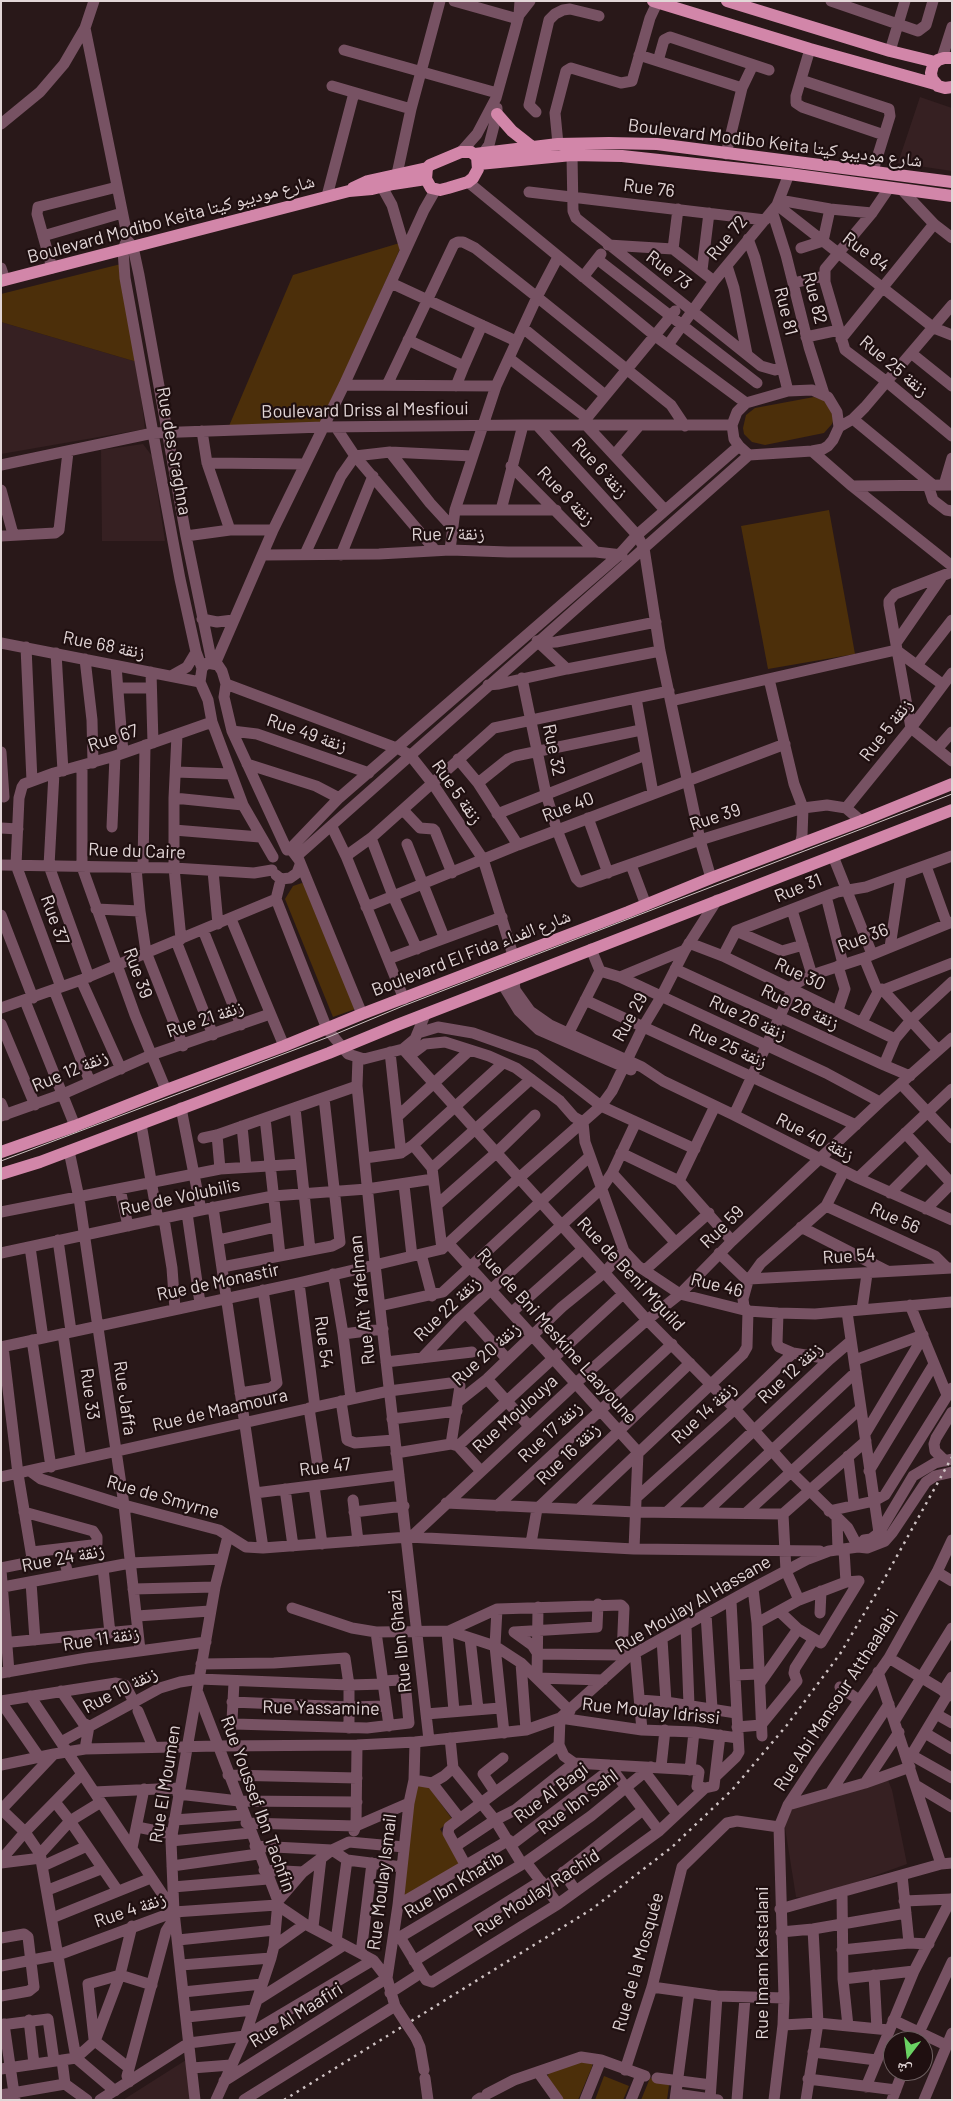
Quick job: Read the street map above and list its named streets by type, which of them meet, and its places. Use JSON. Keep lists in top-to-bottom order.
{
  "streets": {
    "main road": ["Boulevard Modibo Keita شارع موديبو كيتا", "Boulevard El Fida شارع الفداء"],
    "street": [
      "Rue 76",
      "Rue 72",
      "Rue 84",
      "Rue 73",
      "Rue 82",
      "Rue 81",
      "Rue 25 زنقة",
      "Boulevard Driss al Mesfioui",
      "Rue des Sraghna",
      "Rue 6 زنقة",
      "Rue 8 زنقة",
      "Rue 7 زنقة",
      "Rue 68 زنقة",
      "Rue 5 زنقة",
      "Rue 49 زنقة",
      "Rue 67",
      "Rue 32",
      "Rue 40",
      "Rue 39",
      "Rue du Caire",
      "Rue 31",
      "Rue 37",
      "Rue 36",
      "Rue 30",
      "Rue 28 زنقة",
      "Rue 29",
      "Rue 26 زنقة",
      "Rue 21 زنقة",
      "Rue 12 زنقة",
      "Rue 40 زنقة",
      "Rue de Volubilis",
      "Rue 56",
      "Rue 59",
      "Rue 54",
      "Rue de Beni M'guild",
      "Rue de Monastir",
      "Rue 46",
      "Rue Aït Yafelman",
      "Rue 22 زنقة",
      "Rue de Bni Meskine Laayoune",
      "Rue 20 زنقة",
      "Rue 33",
      "Rue Jaffa",
      "Rue de Maamoura",
      "Rue 14 زنقة",
      "Rue Moulouya",
      "Rue 17 زنقة",
      "Rue 16 زنقة",
      "Rue 47",
      "Rue de Smyrne",
      "Rue 24 زنقة",
      "Rue Moulay Al Hassane",
      "Rue 11 زنقة",
      "Rue Ibn Ghazi",
      "Rue 10 زنقة",
      "Rue Abi Mansour Atthaalabi",
      "Rue Yassamine",
      "Rue Moulay Idrissi",
      "Rue El Moumen",
      "Rue Al Bagi",
      "Rue Ibn Sahl",
      "Rue Youssef Ibn Tachfin",
      "Rue Moulay Ismail",
      "Rue Ibn Khatib",
      "Rue Moulay Rachid",
      "Rue 4 زنقة",
      "Rue de la Mosquée",
      "Rue Imam Kastalani",
      "Rue Al Maafiri"
    ]
  },
  "crossings": [
    ["Boulevard Modibo Keita شارع موديبو كيتا", "Rue 72"],
    ["Boulevard Modibo Keita شارع موديبو كيتا", "Rue des Sraghna"],
    ["Rue 76", "Rue 72"],
    ["Rue 76", "Rue 84"],
    ["Rue 76", "Rue 73"],
    ["Rue 76", "Rue 82"],
    ["Rue 72", "Rue 84"],
    ["Rue 72", "Rue 73"],
    ["Rue 72", "Rue 82"],
    ["Rue 72", "Rue 81"],
    ["Rue 84", "Rue 82"],
    ["Rue 73", "Rue 81"],
    ["Rue 82", "Rue 81"],
    ["Rue 82", "Boulevard Driss al Mesfioui"],
    ["Rue 81", "Boulevard Driss al Mesfioui"],
    ["Rue 25 زنقة", "Rue 29"],
    ["Boulevard Driss al Mesfioui", "Rue des Sraghna"],
    ["Boulevard Driss al Mesfioui", "Rue 6 زنقة"],
    ["Rue des Sraghna", "Rue 68 زنقة"],
    ["Rue des Sraghna", "Rue 5 زنقة"],
    ["Rue 6 زنقة", "Rue 40"],
    ["Rue 6 زنقة", "Rue 39"],
    ["Rue 6 زنقة", "Boulevard El Fida شارع الفداء"],
    ["Rue 8 زنقة", "Rue 7 زنقة"],
    ["Rue 68 زنقة", "Rue 5 زنقة"],
    ["Rue 68 زنقة", "Rue 39"],
    ["Rue 5 زنقة", "Rue 40"],
    ["Rue 5 زنقة", "Rue 39"],
    ["Rue 5 زنقة", "Boulevard El Fida شارع الفداء"],
    ["Rue 67", "Rue 39"],
    ["Rue 32", "Rue 40"],
    ["Rue 32", "Rue 39"],
    ["Rue 39", "Rue du Caire"],
    ["Rue 39", "Boulevard El Fida شارع الفداء"],
    ["Rue 39", "Rue 21 زنقة"],
    ["Rue 39", "Rue 12 زنقة"],
    ["Rue du Caire", "Rue 37"],
    ["Rue 37", "Rue 12 زنقة"],
    ["Rue 36", "Rue 30"],
    ["Boulevard El Fida شارع الفداء", "Rue 21 زنقة"],
    ["Rue 30", "Rue 29"],
    ["Rue 28 زنقة", "Rue 29"],
    ["Rue 29", "Rue 26 زنقة"],
    ["Rue 29", "Rue 40 زنقة"],
    ["Rue 29", "Rue de Beni M'guild"],
    ["Rue 29", "Rue 46"],
    ["Rue 21 زنقة", "Rue 12 زنقة"],
    ["Rue 12 زنقة", "Rue de Beni M'guild"],
    ["Rue 40 زنقة", "Rue 59"],
    ["Rue de Volubilis", "Rue Aït Yafelman"],
    ["Rue de Volubilis", "Rue 33"],
    ["Rue de Volubilis", "Rue Jaffa"],
    ["Rue 56", "Rue 54"],
    ["Rue 59", "Rue de Beni M'guild"],
    ["Rue 59", "Rue 46"],
    ["Rue 59", "Rue Moulouya"],
    ["Rue 54", "Rue de Monastir"],
    ["Rue 54", "Rue de Maamoura"],
    ["Rue de Beni M'guild", "Rue 22 زنقة"],
    ["Rue de Beni M'guild", "Rue 20 زنقة"],
    ["Rue de Beni M'guild", "Rue 14 زنقة"],
    ["Rue de Beni M'guild", "Rue Moulouya"],
    ["Rue de Beni M'guild", "Rue 17 زنقة"],
    ["Rue de Beni M'guild", "Rue 16 زنقة"],
    ["Rue de Beni M'guild", "Rue Moulay Al Hassane"],
    ["Rue de Monastir", "Rue Aït Yafelman"],
    ["Rue de Monastir", "Rue de Bni Meskine Laayoune"],
    ["Rue de Monastir", "Rue 33"],
    ["Rue de Monastir", "Rue Jaffa"],
    ["Rue 46", "Rue 22 زنقة"],
    ["Rue 46", "Rue 20 زنقة"],
    ["Rue 46", "Rue 14 زنقة"],
    ["Rue Aït Yafelman", "Rue de Maamoura"],
    ["Rue Aït Yafelman", "Rue Moulouya"],
    ["Rue Aït Yafelman", "Rue 47"],
    ["Rue Aït Yafelman", "Rue de Smyrne"],
    ["Rue Aït Yafelman", "Rue Ibn Ghazi"],
    ["Rue 22 زنقة", "Rue de Bni Meskine Laayoune"],
    ["Rue de Bni Meskine Laayoune", "Rue 20 زنقة"],
    ["Rue de Bni Meskine Laayoune", "Rue 14 زنقة"],
    ["Rue de Bni Meskine Laayoune", "Rue Moulouya"],
    ["Rue de Bni Meskine Laayoune", "Rue 17 زنقة"],
    ["Rue de Bni Meskine Laayoune", "Rue 16 زنقة"],
    ["Rue 20 زنقة", "Rue de Maamoura"],
    ["Rue 33", "Rue de Maamoura"],
    ["Rue Jaffa", "Rue de Maamoura"],
    ["Rue Jaffa", "Rue de Smyrne"],
    ["Rue Jaffa", "Rue 24 زنقة"],
    ["Rue Jaffa", "Rue 11 زنقة"],
    ["Rue de Maamoura", "Rue de Smyrne"],
    ["Rue Moulouya", "Rue de Smyrne"],
    ["Rue Moulouya", "Rue Ibn Ghazi"],
    ["Rue de Smyrne", "Rue Moulay Al Hassane"],
    ["Rue de Smyrne", "Rue Ibn Ghazi"],
    ["Rue de Smyrne", "Rue El Moumen"],
    ["Rue Moulay Al Hassane", "Rue Moulay Idrissi"],
    ["Rue Moulay Al Hassane", "Rue Moulay Rachid"],
    ["Rue 11 زنقة", "Rue El Moumen"],
    ["Rue 10 زنقة", "Rue Yassamine"],
    ["Rue 10 زنقة", "Rue El Moumen"],
    ["Rue Abi Mansour Atthaalabi", "Rue de la Mosquée"],
    ["Rue Abi Mansour Atthaalabi", "Rue Imam Kastalani"],
    ["Rue Moulay Idrissi", "Rue Moulay Rachid"],
    ["Rue El Moumen", "Rue Youssef Ibn Tachfin"],
    ["Rue El Moumen", "Rue 4 زنقة"],
    ["Rue Al Bagi", "Rue Moulay Ismail"],
    ["Rue Ibn Sahl", "Rue Ibn Khatib"],
    ["Rue Youssef Ibn Tachfin", "Rue 4 زنقة"],
    ["Rue Youssef Ibn Tachfin", "Rue Al Maafiri"],
    ["Rue Moulay Ismail", "Rue Ibn Khatib"],
    ["Rue Moulay Ismail", "Rue Al Maafiri"],
    ["Rue de la Mosquée", "Rue Imam Kastalani"]
  ],
  "north": "bottom"
}
